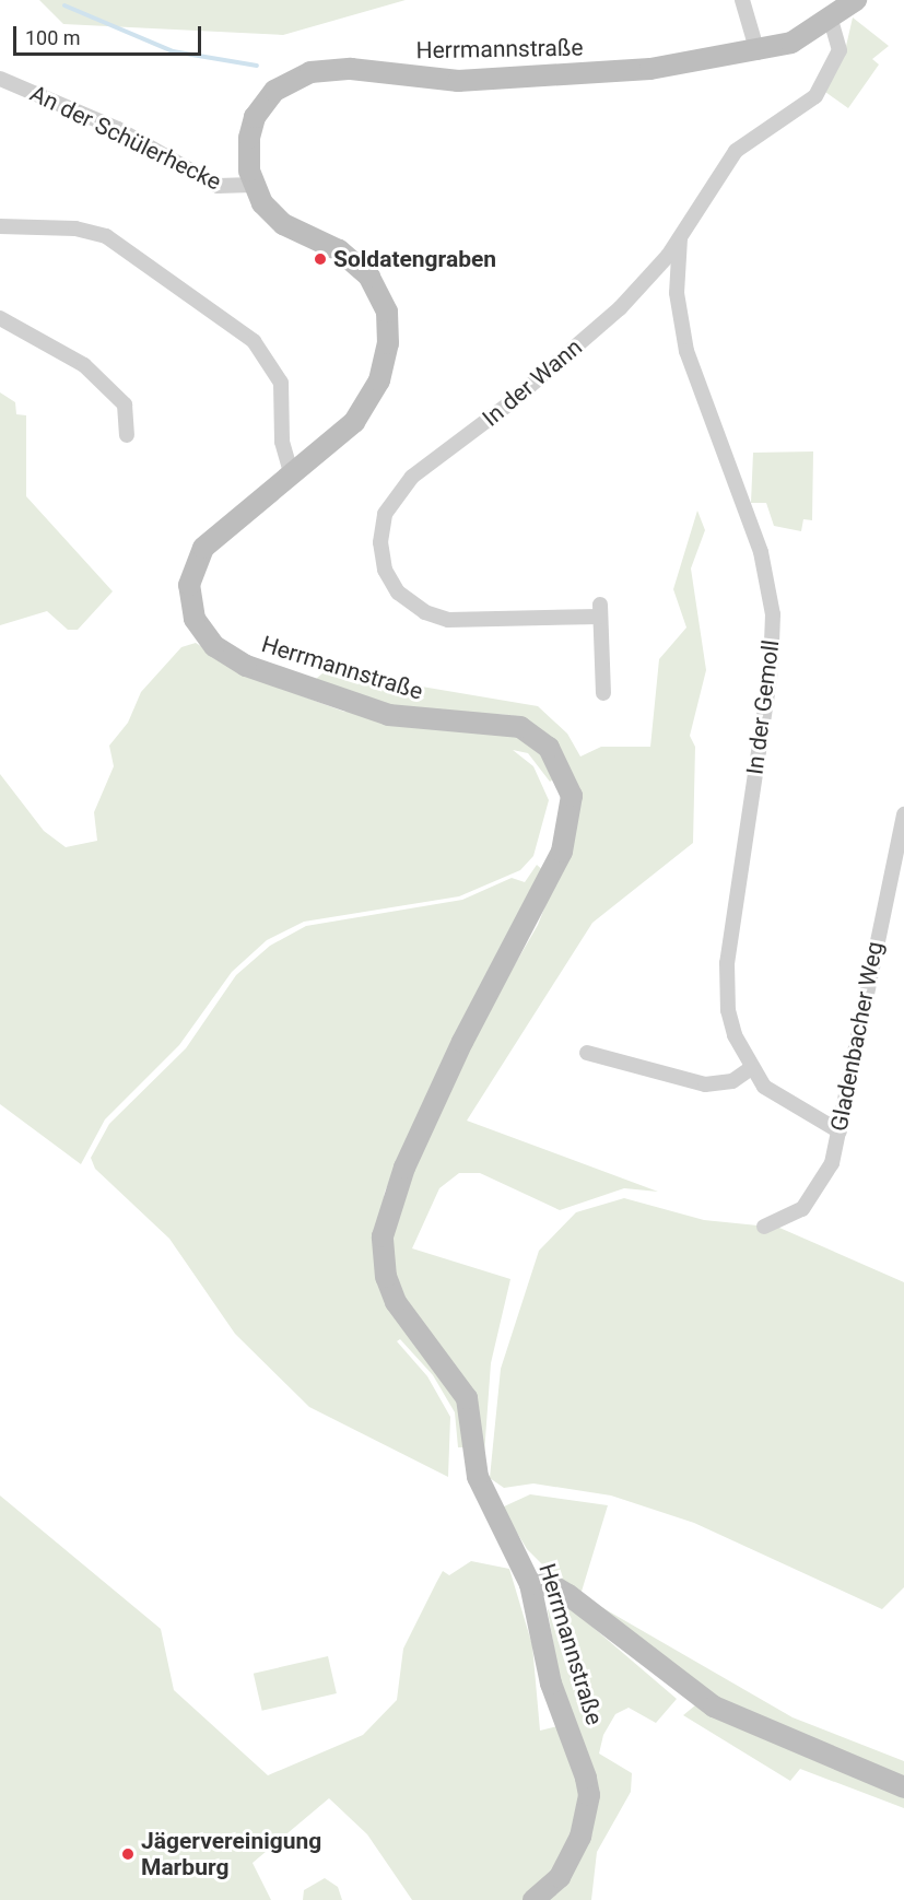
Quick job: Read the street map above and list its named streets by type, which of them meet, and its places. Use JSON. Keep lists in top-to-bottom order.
{
  "streets": {
    "street": [
      "Herrmannstraße",
      "An der Schülerhecke",
      "In der Wann",
      "In der Gemoll",
      "Gladenbacher Weg"
    ]
  },
  "crossings": [
    ["Herrmannstraße", "An der Schülerhecke"],
    ["Herrmannstraße", "In der Wann"],
    ["In der Wann", "In der Gemoll"],
    ["In der Gemoll", "Gladenbacher Weg"]
  ],
  "places": ["Soldatengraben", "Jägervereinigung Marburg"],
  "scale_bar": "100 m"
}
